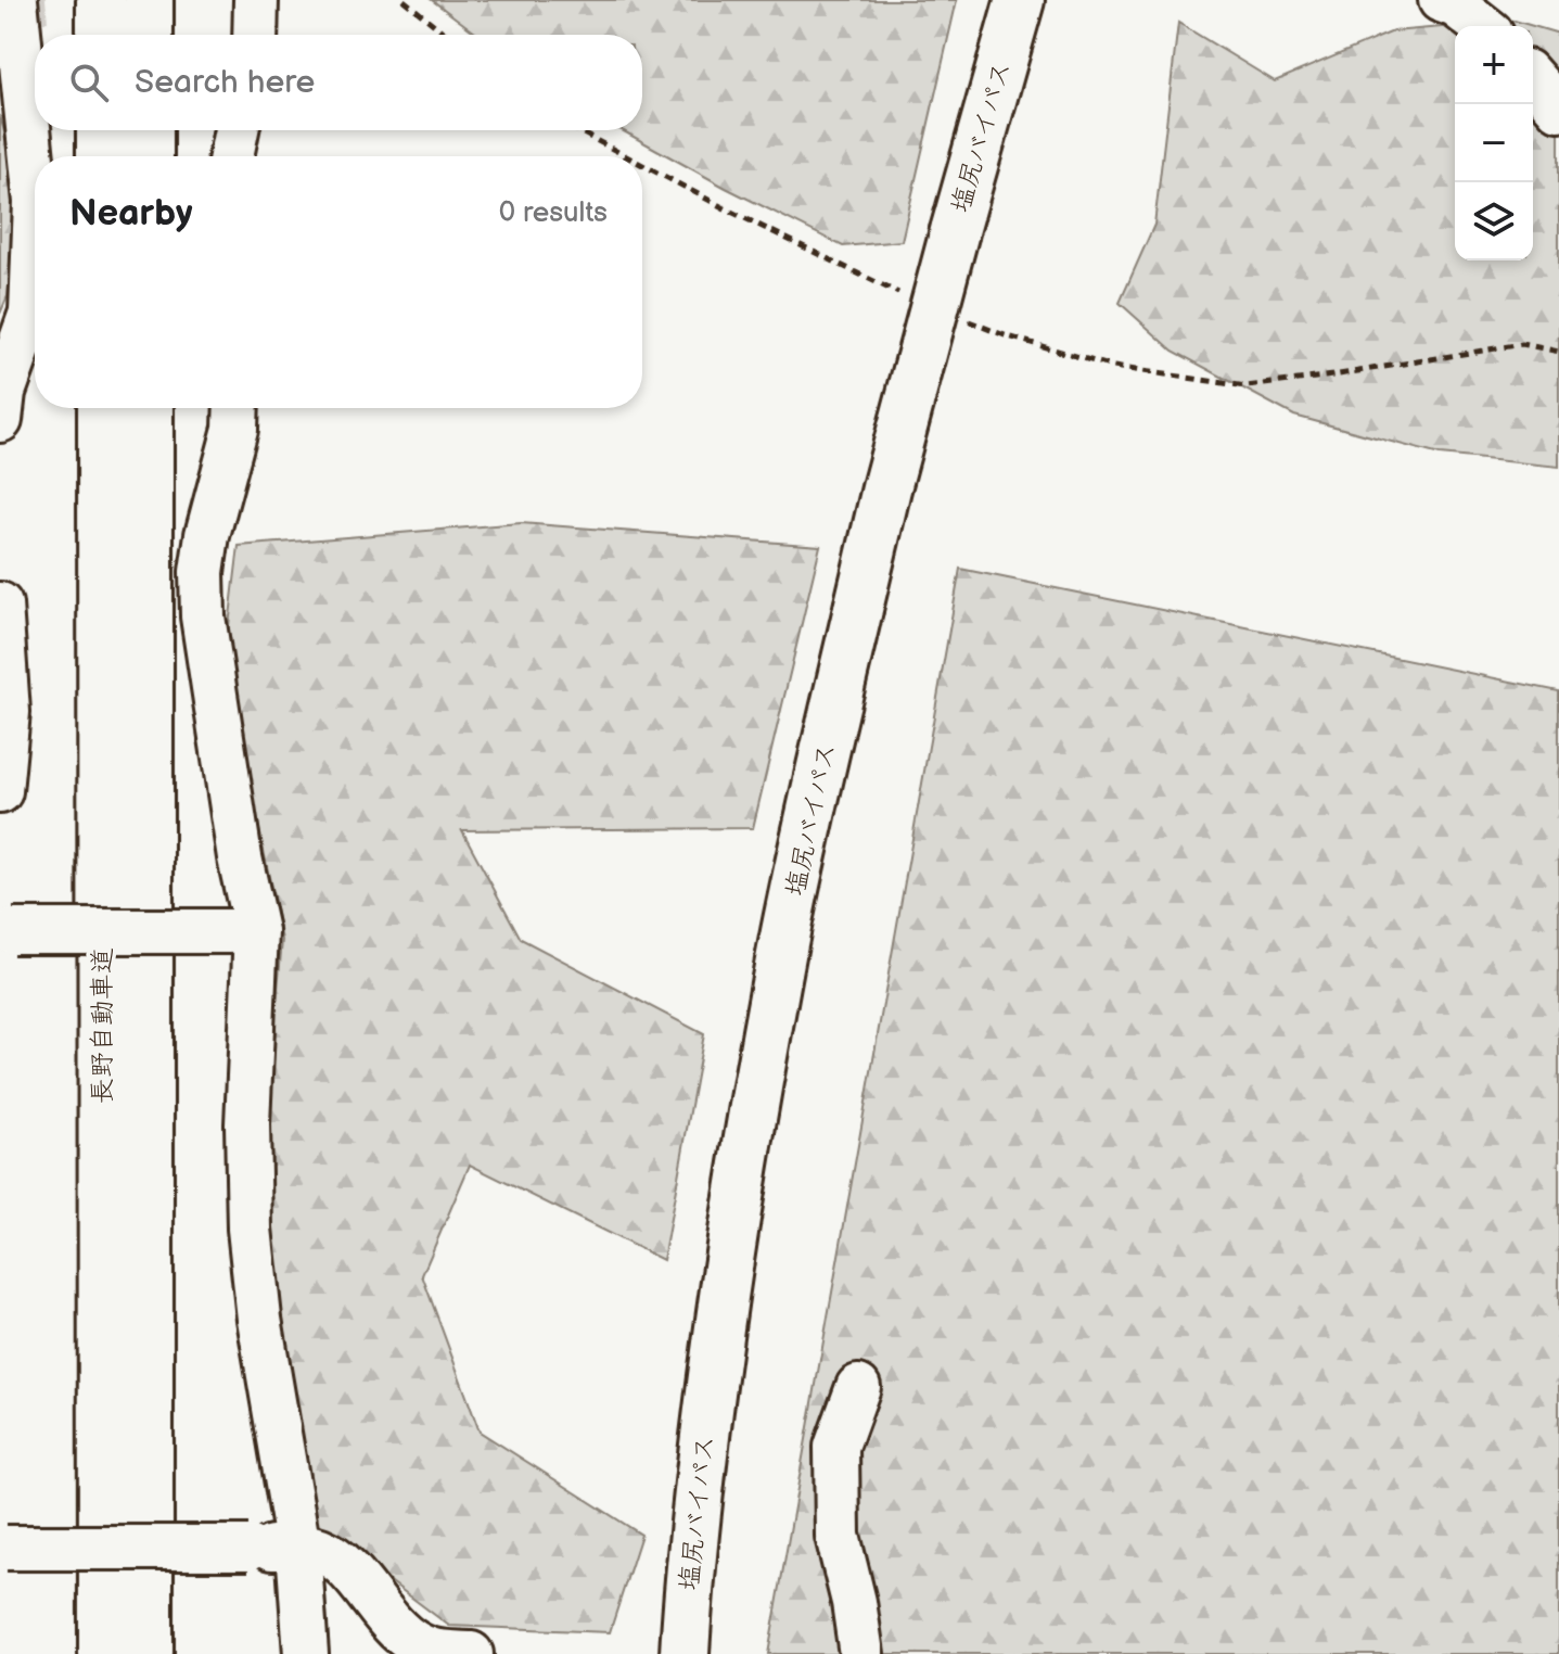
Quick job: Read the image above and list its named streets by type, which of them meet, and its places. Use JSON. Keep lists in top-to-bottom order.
{
  "streets": {
    "highway": ["塩尻バイパス", "長野自動車道"]
  },
  "page": {
    "map_buttons": ["+", "−"],
    "search": "Search here",
    "heading": ["Nearby", "0 results"]
  }
}
